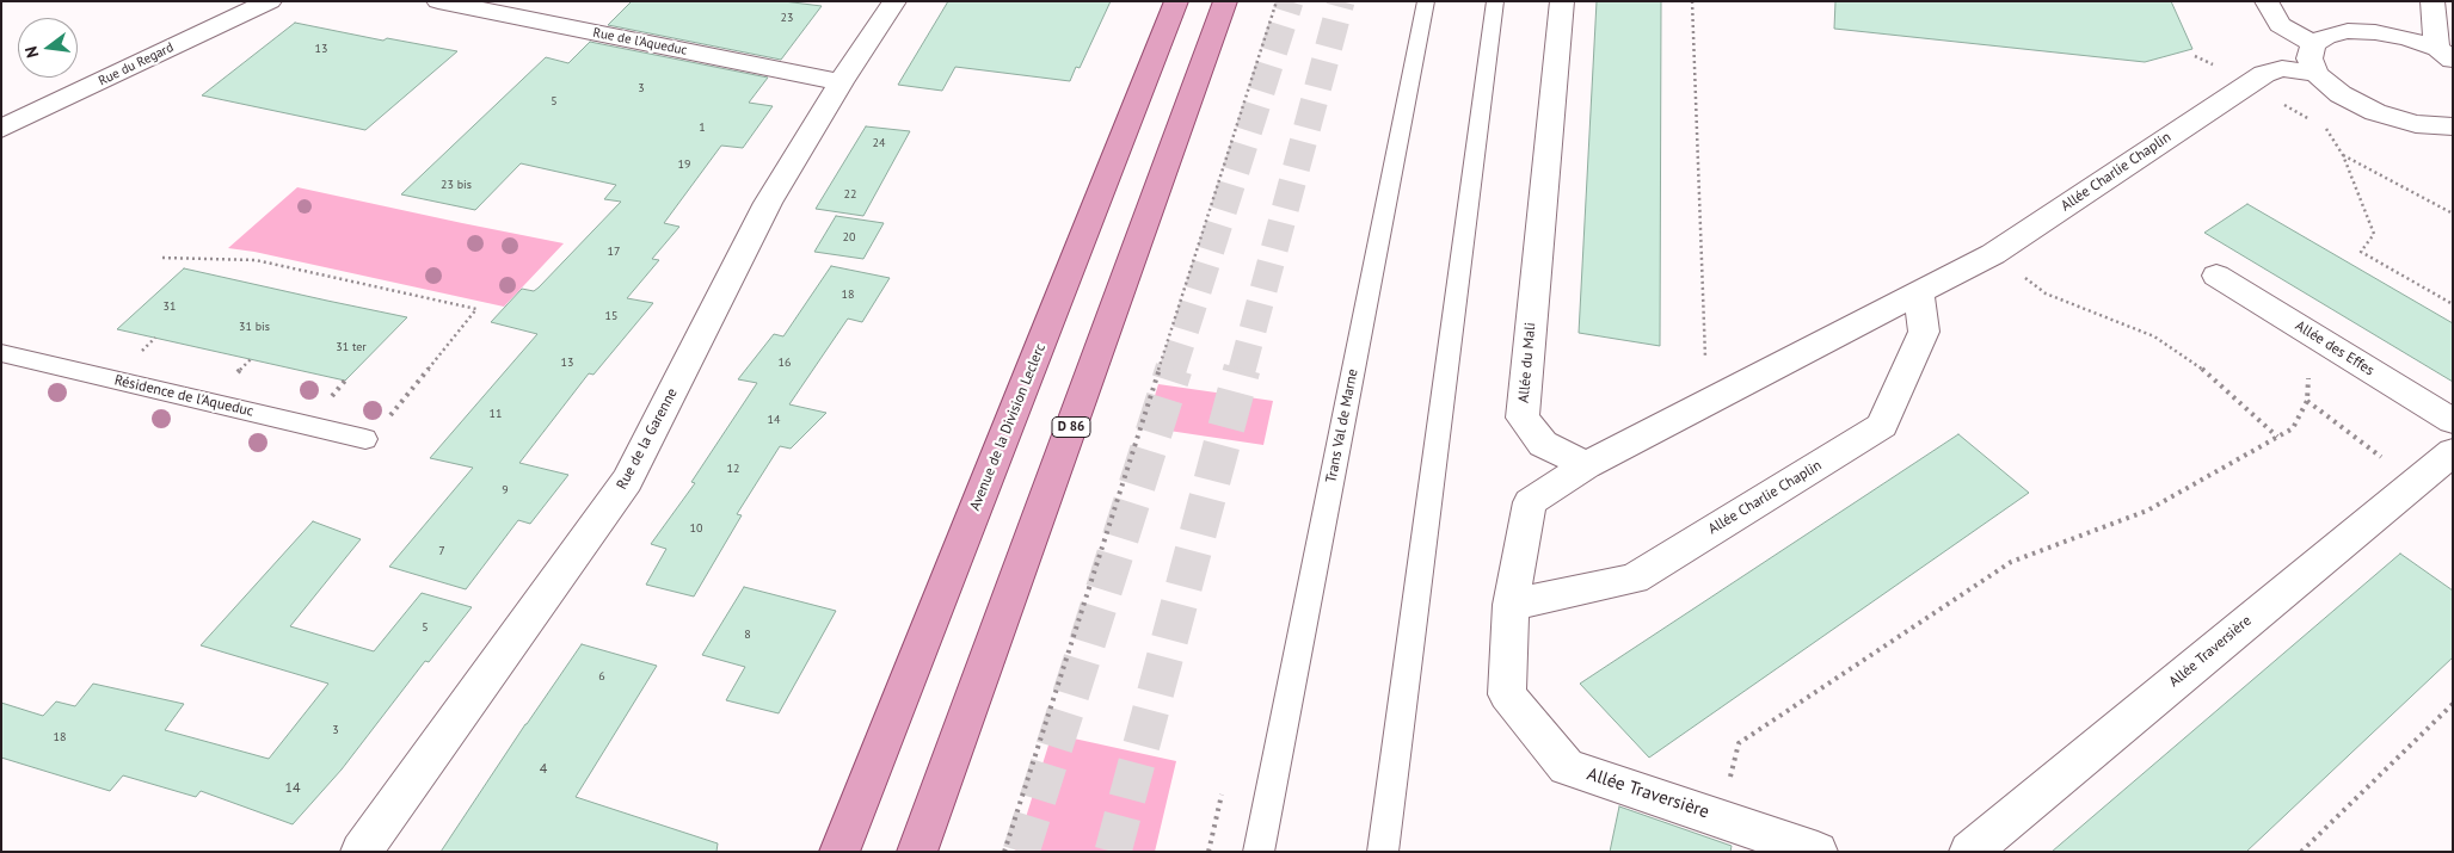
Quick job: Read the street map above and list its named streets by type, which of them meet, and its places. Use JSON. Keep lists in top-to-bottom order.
{
  "streets": {
    "main road": ["Avenue de la Division Leclerc", "D 86"],
    "street": [
      "Rue de l'Aqueduc",
      "Rue du Regard",
      "Allée Charlie Chaplin",
      "Allée des Effes",
      "Allée du Mali",
      "Rue de la Garenne",
      "Allée Traversière"
    ],
    "lane": ["Résidence de l'Aqueduc", "Trans Val de Marne"]
  },
  "crossings": [
    ["Rue de l'Aqueduc", "Rue de la Garenne"],
    ["Allée Charlie Chaplin", "Allée du Mali"],
    ["Allée Charlie Chaplin", "Allée Traversière"]
  ],
  "house_numbers": [
    "23",
    "13",
    "3",
    "5",
    "1",
    "24",
    "19",
    "23 bis",
    "22",
    "20",
    "17",
    "18",
    "31",
    "15",
    "31 bis",
    "31 ter",
    "13",
    "16",
    "11",
    "14",
    "12",
    "9",
    "10",
    "7",
    "5",
    "8",
    "6",
    "3",
    "18",
    "4",
    "14"
  ],
  "north": "left"
}
